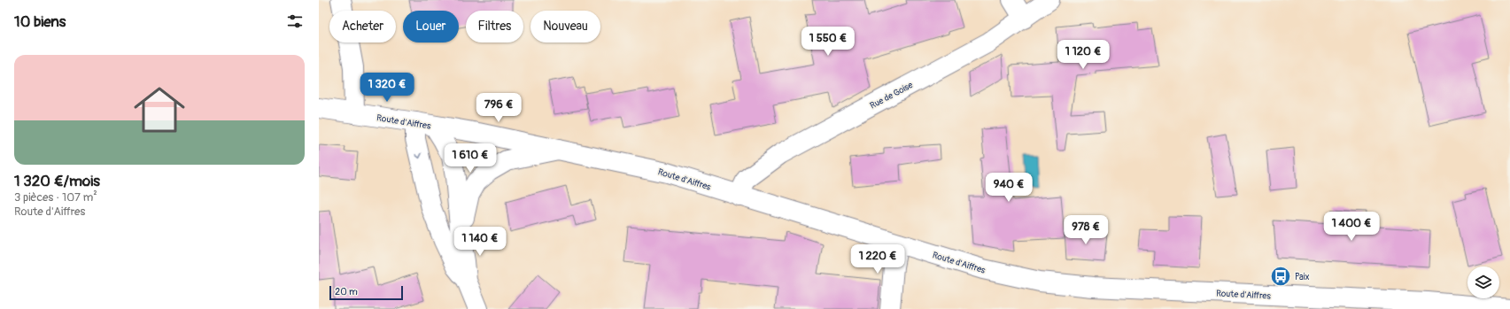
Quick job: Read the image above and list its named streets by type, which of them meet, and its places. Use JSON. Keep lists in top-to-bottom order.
{
  "streets": {
    "main road": ["Rue de Goise", "Route d'Aiffres"]
  },
  "crossings": [
    ["Rue de Goise", "Route d'Aiffres"]
  ],
  "places": {
    "bus stop": ["Paix"]
  },
  "scale_bar": "20 m",
  "page": {
    "heading": "10 biens",
    "chip": [
      "Acheter",
      "Louer",
      "Filtres",
      "Nouveau"
    ],
    "price": [
      "1 550 €",
      "1 120 €",
      "1 320 €",
      "796 €",
      "1 610 €",
      "940 €",
      "1 400 €",
      "978 €",
      "1 140 €",
      "1 220 €"
    ],
    "list": [
      {
        "name": "1 320 €/mois",
        "note": "3 pièces · 107 m² · Route d'Aiffres"
      }
    ],
    "scale": "20 m"
  }
}
